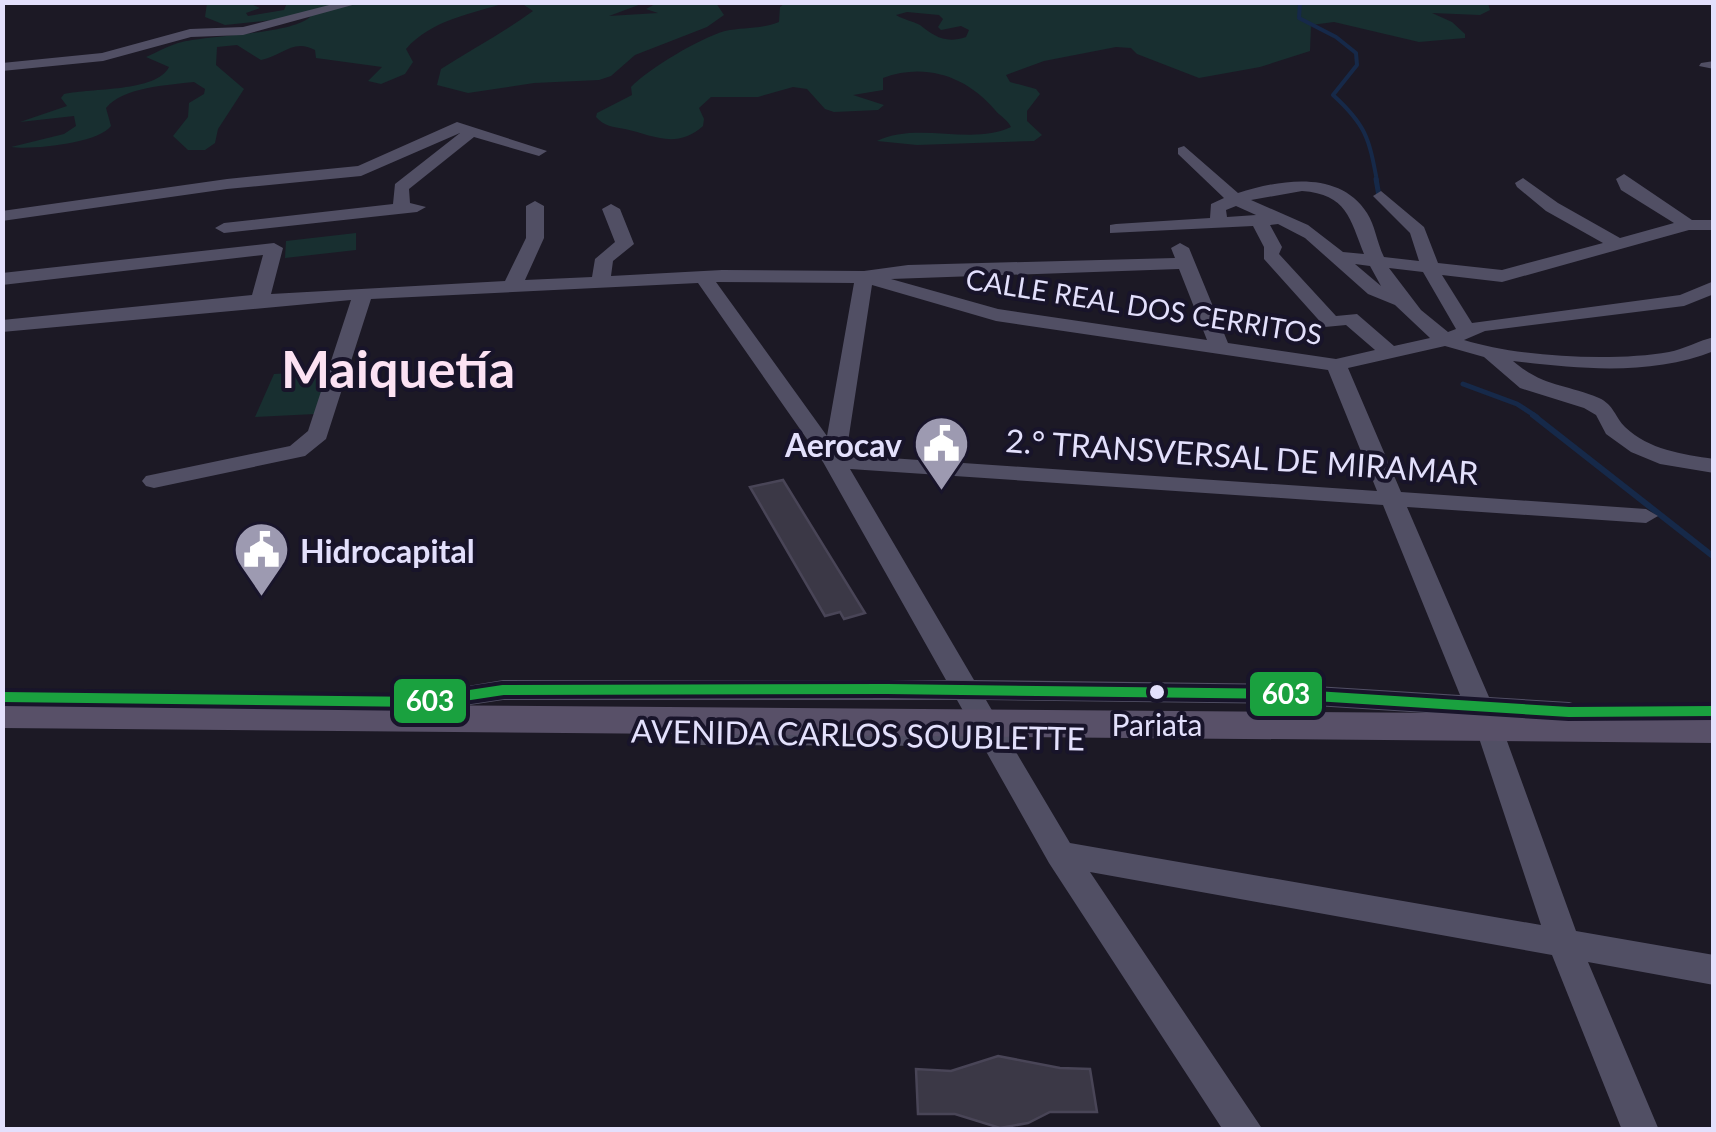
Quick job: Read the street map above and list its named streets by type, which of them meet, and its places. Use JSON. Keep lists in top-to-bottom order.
{
  "streets": {
    "main road": ["AVENIDA CARLOS SOUBLETTE"],
    "street": ["CALLE REAL DOS CERRITOS", "2.° TRANSVERSAL DE MIRAMAR"]
  },
  "districts": ["Maiquetía"],
  "places": {
    "public building": ["Aerocav", "Hidrocapital"],
    "other": ["Pariata"]
  },
  "lines": ["transit line 603"]
}
